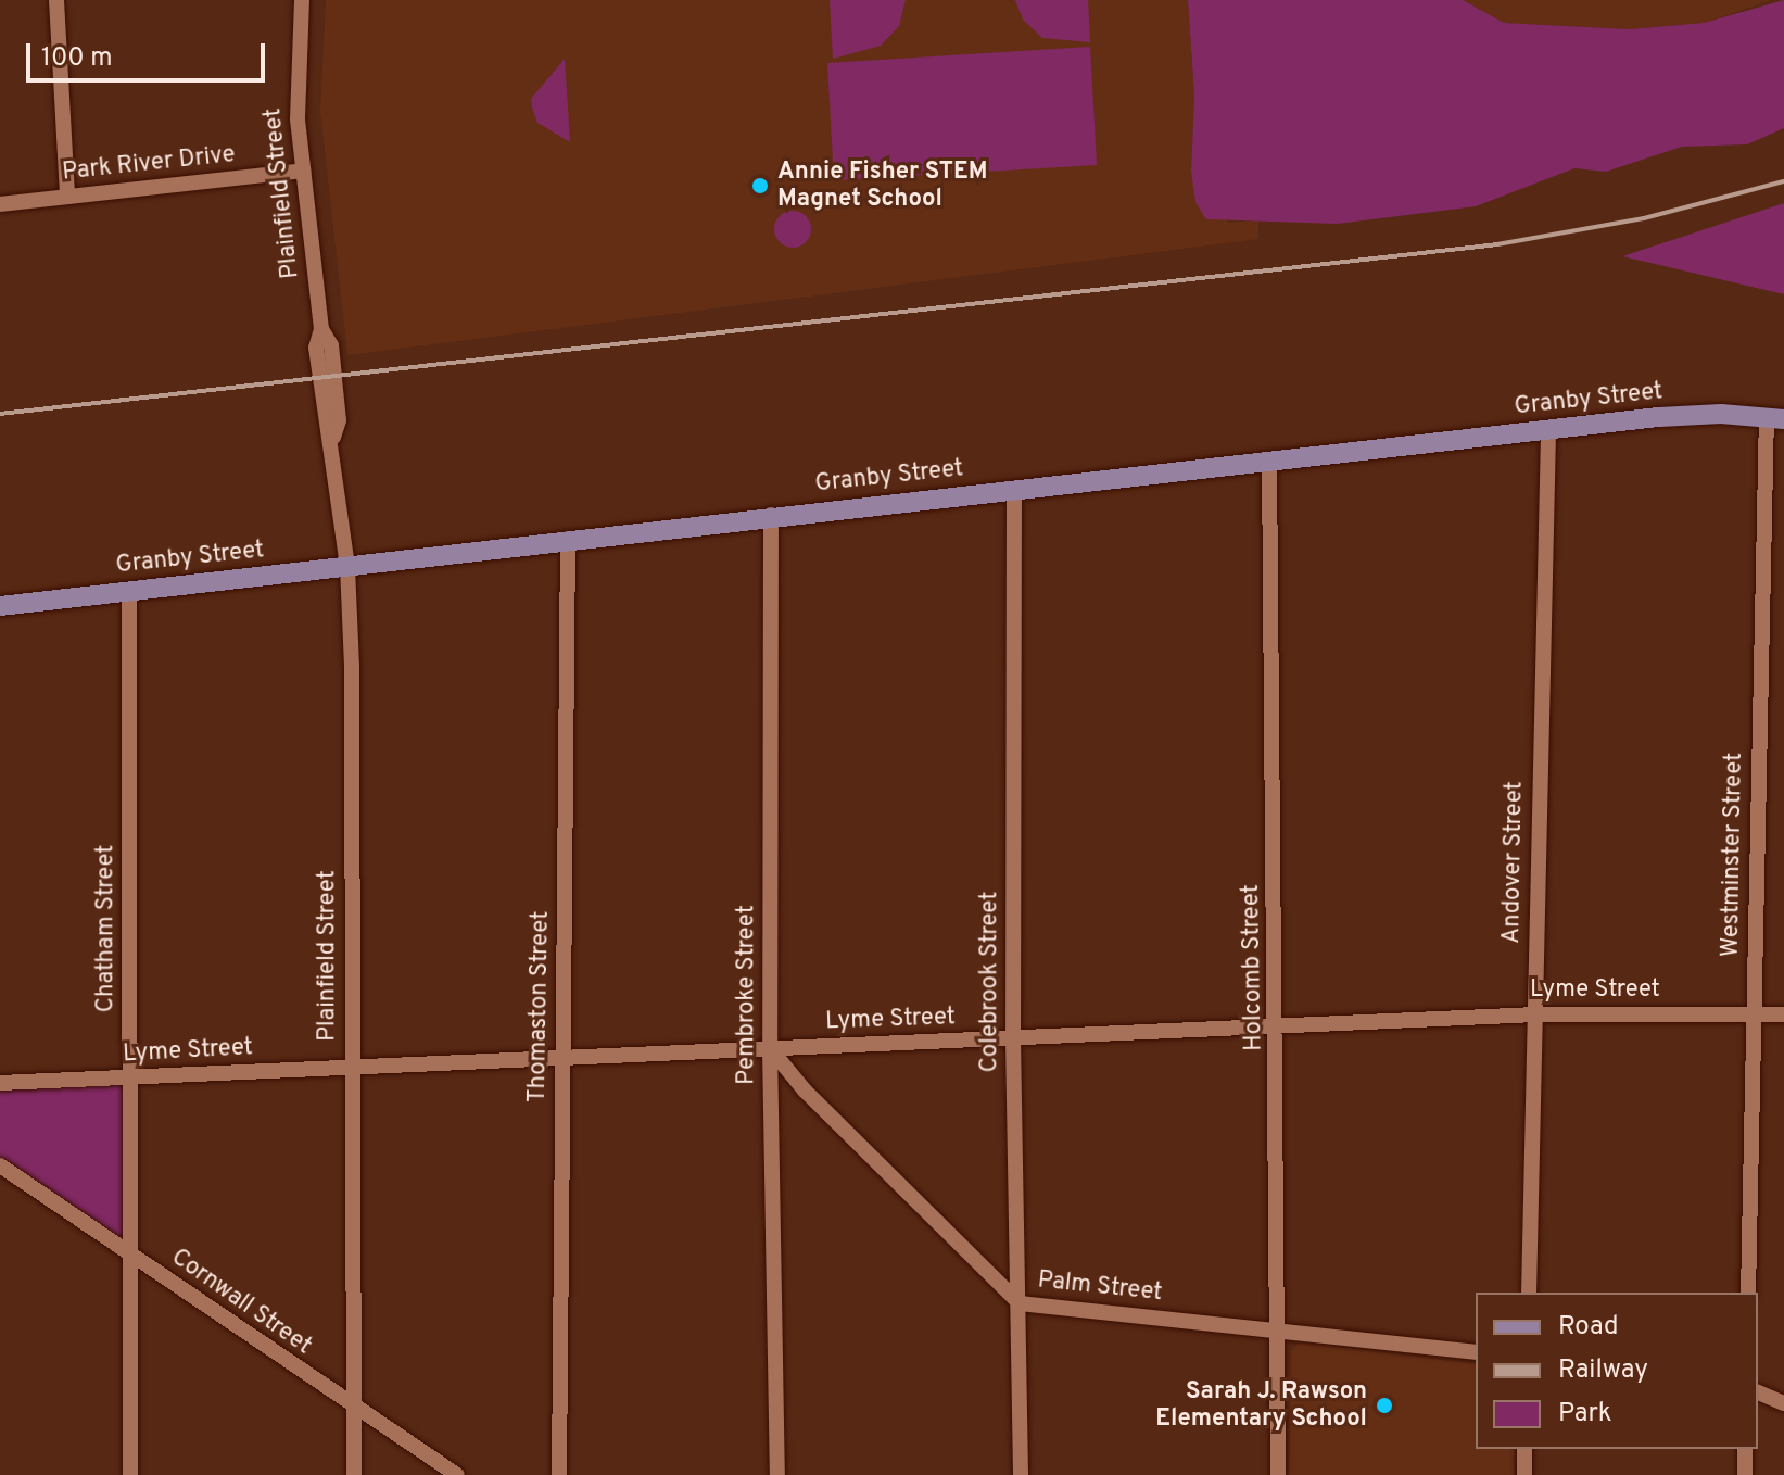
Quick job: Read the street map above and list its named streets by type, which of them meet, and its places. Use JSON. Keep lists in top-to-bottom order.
{
  "streets": {
    "main road": ["Granby Street"],
    "street": [
      "Park River Drive",
      "Plainfield Street",
      "Westminster Street",
      "Andover Street",
      "Chatham Street",
      "Holcomb Street",
      "Colebrook Street",
      "Lyme Street",
      "Pembroke Street",
      "Thomaston Street",
      "Palm Street",
      "Cornwall Street"
    ]
  },
  "crossings": [
    ["Park River Drive", "Plainfield Street"],
    ["Plainfield Street", "Granby Street"],
    ["Plainfield Street", "Lyme Street"],
    ["Plainfield Street", "Cornwall Street"],
    ["Granby Street", "Westminster Street"],
    ["Granby Street", "Andover Street"],
    ["Granby Street", "Chatham Street"],
    ["Granby Street", "Holcomb Street"],
    ["Granby Street", "Colebrook Street"],
    ["Granby Street", "Pembroke Street"],
    ["Granby Street", "Thomaston Street"],
    ["Westminster Street", "Lyme Street"],
    ["Andover Street", "Lyme Street"],
    ["Chatham Street", "Lyme Street"],
    ["Chatham Street", "Cornwall Street"],
    ["Holcomb Street", "Lyme Street"],
    ["Holcomb Street", "Palm Street"],
    ["Colebrook Street", "Lyme Street"],
    ["Colebrook Street", "Palm Street"],
    ["Lyme Street", "Pembroke Street"],
    ["Lyme Street", "Thomaston Street"],
    ["Lyme Street", "Palm Street"],
    ["Pembroke Street", "Palm Street"]
  ],
  "places": ["Annie Fisher STEM Magnet School", "Sarah J. Rawson Elementary School"],
  "legend": ["Road", "Railway", "Park"],
  "scale_bar": "100 m"
}
